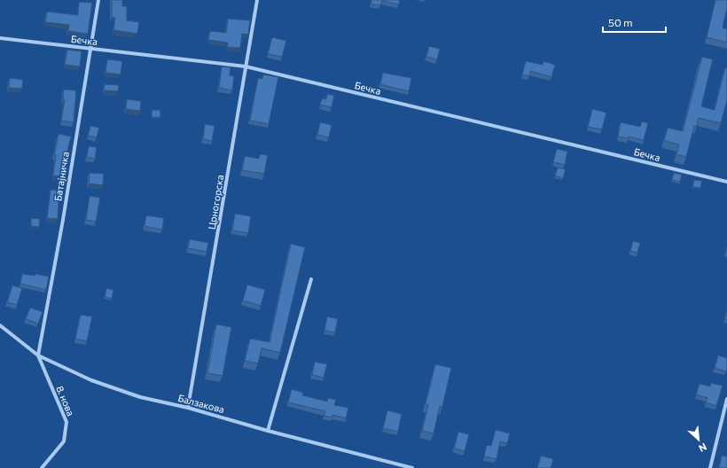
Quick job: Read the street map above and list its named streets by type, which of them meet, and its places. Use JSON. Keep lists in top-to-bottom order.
{
  "streets": {
    "street": [
      "Бечка",
      "Батајничка",
      "Црногорска",
      "8. нова",
      "Балзакова"
    ]
  },
  "crossings": [
    ["Бечка", "Батајничка"],
    ["Бечка", "Црногорска"],
    ["Батајничка", "8. нова"],
    ["Батајничка", "Балзакова"],
    ["Црногорска", "Балзакова"],
    ["8. нова", "Балзакова"]
  ],
  "scale_bar": "50 m",
  "north": "bottom right"
}
